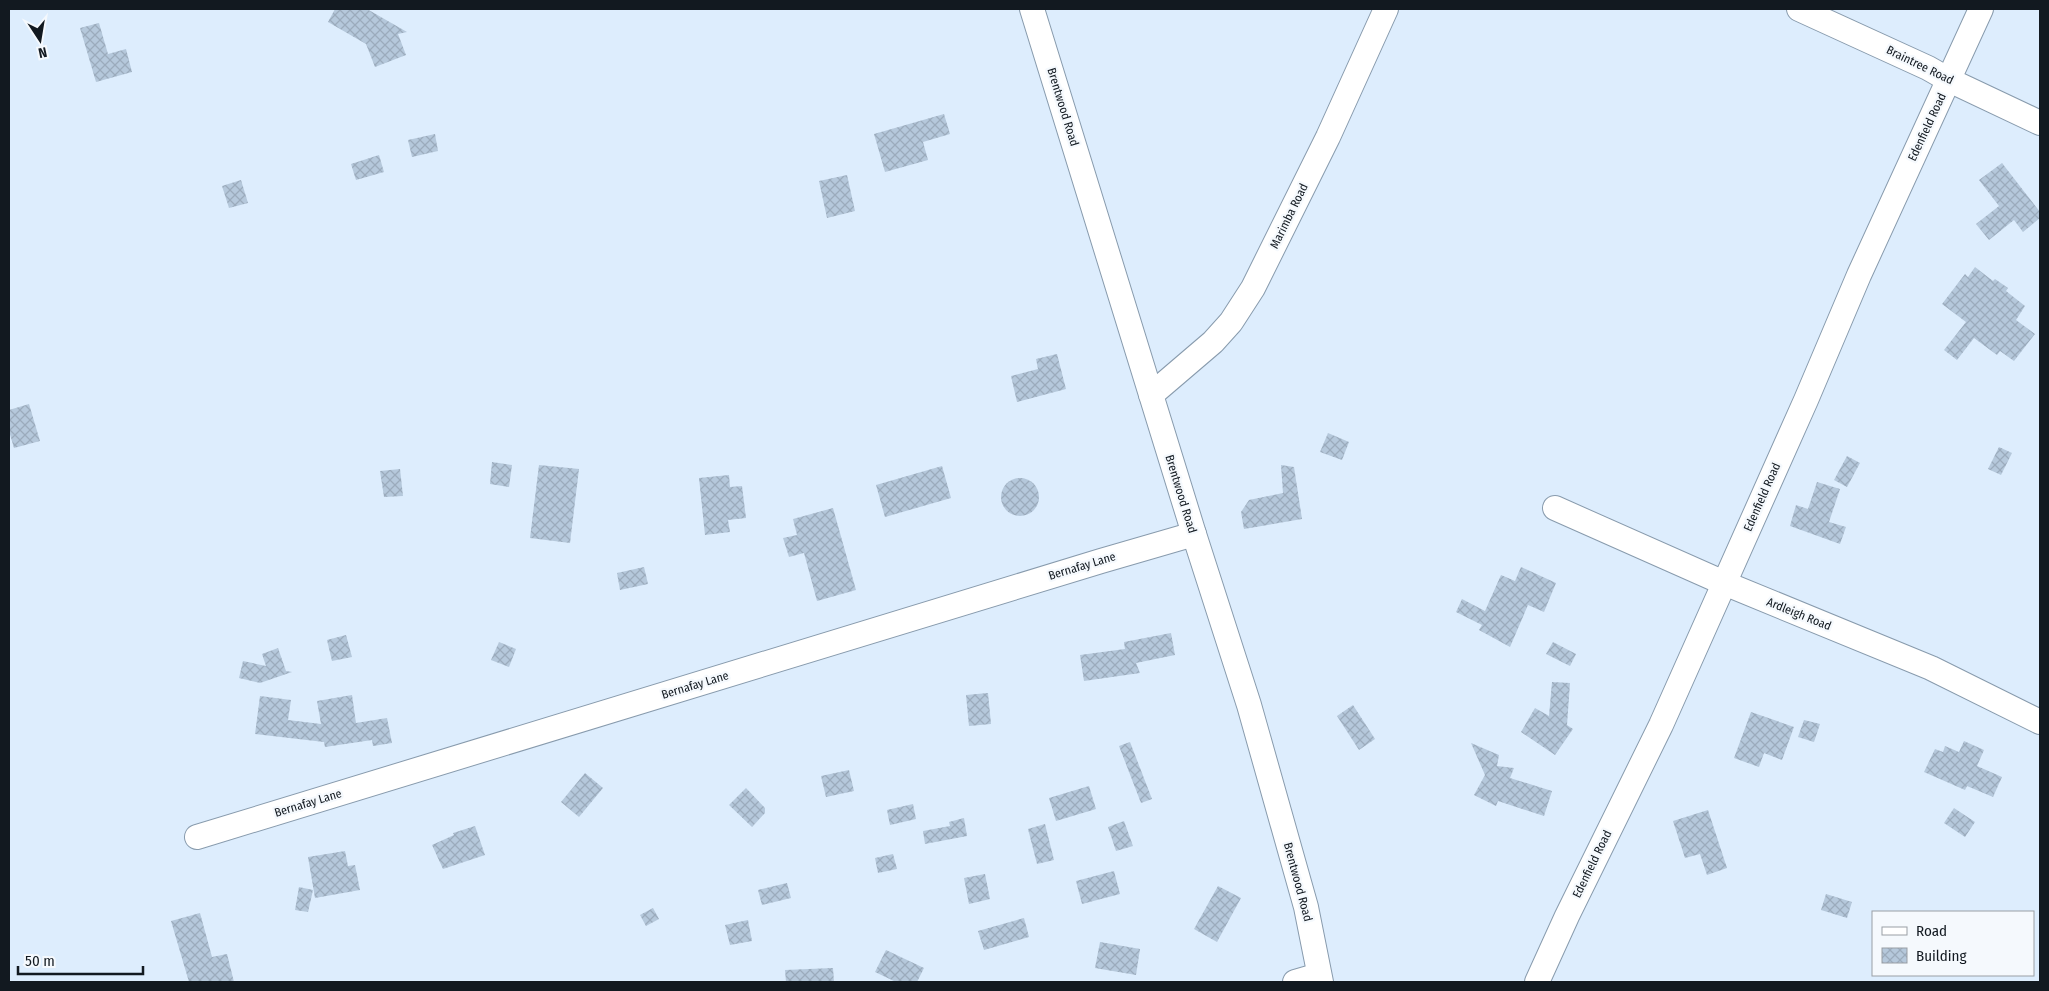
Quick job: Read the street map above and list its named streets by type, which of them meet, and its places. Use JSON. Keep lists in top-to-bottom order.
{
  "streets": {
    "street": [
      "Braintree Road",
      "Brentwood Road",
      "Edenfield Road",
      "Marimba Road",
      "Bernafay Lane",
      "Ardleigh Road"
    ]
  },
  "crossings": [
    ["Braintree Road", "Edenfield Road"],
    ["Brentwood Road", "Marimba Road"],
    ["Brentwood Road", "Bernafay Lane"],
    ["Edenfield Road", "Ardleigh Road"]
  ],
  "legend": ["Road", "Building"],
  "scale_bar": "50 m",
  "north": "bottom"
}
